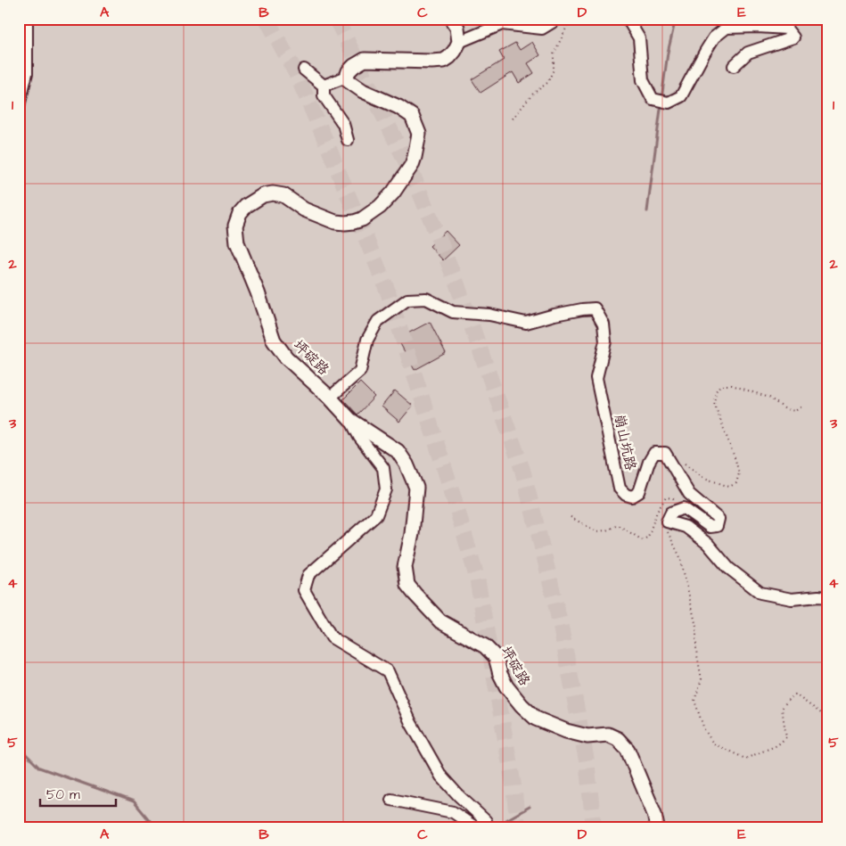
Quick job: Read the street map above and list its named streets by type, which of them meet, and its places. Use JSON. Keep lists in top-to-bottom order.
{
  "streets": {
    "main road": ["坪碇路"],
    "street": ["崩山坑路"]
  },
  "crossings": [
    ["坪碇路", "崩山坑路"]
  ],
  "scale_bar": "50 m",
  "grid": {
    "columns": [
      "A",
      "B",
      "C",
      "D",
      "E"
    ],
    "rows": [
      "1",
      "2",
      "3",
      "4",
      "5"
    ]
  }
}
